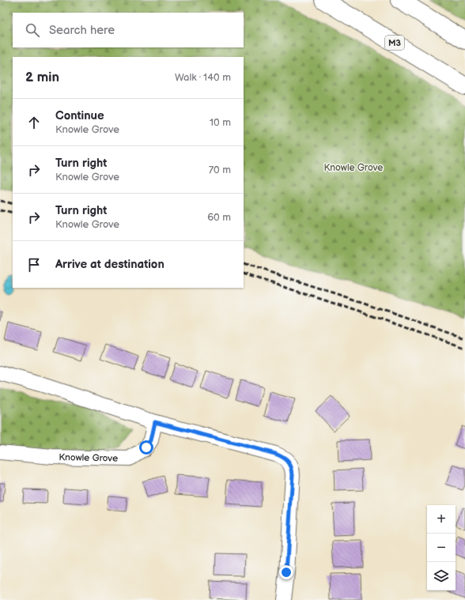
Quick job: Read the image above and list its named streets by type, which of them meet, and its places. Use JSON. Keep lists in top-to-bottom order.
{
  "streets": {
    "highway": ["M3"],
    "street": ["Knowle Grove"]
  },
  "parks": ["Knowle Grove"],
  "page": {
    "search": "Search here",
    "heading": ["2 min", "Walk · 140 m"],
    "list": [
      ["Continue", "Knowle Grove", "10 m"],
      ["Turn right", "Knowle Grove", "70 m"],
      ["Turn right", "Knowle Grove", "60 m"],
      "Arrive at destination"
    ],
    "map_buttons": ["+", "−"]
  }
}
